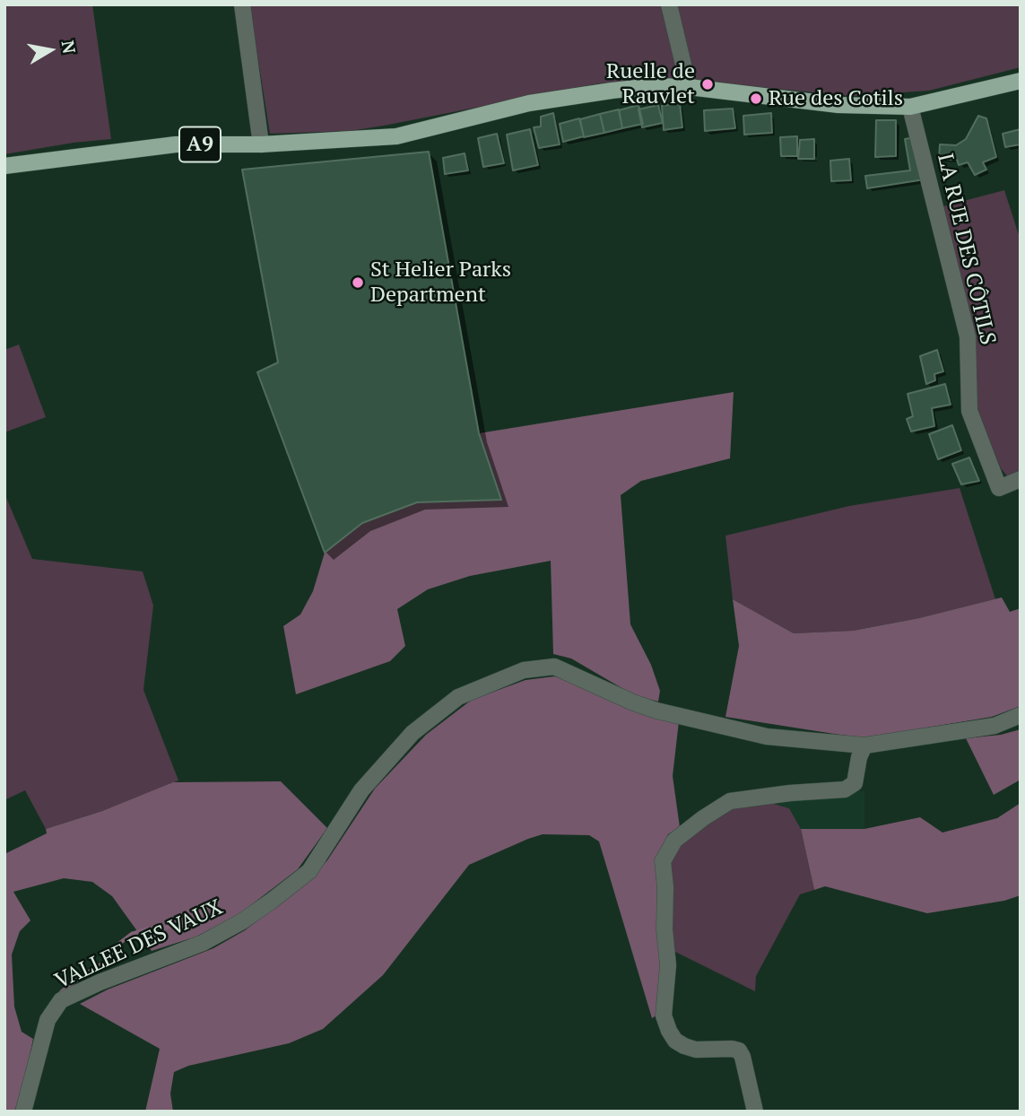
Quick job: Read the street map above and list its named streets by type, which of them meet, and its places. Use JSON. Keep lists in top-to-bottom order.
{
  "streets": {
    "main road": ["A9"],
    "street": ["LA RUE DES CÔTILS", "VALLEE DES VAUX"]
  },
  "crossings": [
    ["A9", "LA RUE DES CÔTILS"]
  ],
  "places": ["Ruelle de Rauvlet", "Rue des Cotils", "St Helier Parks Department"],
  "north": "right"
}
